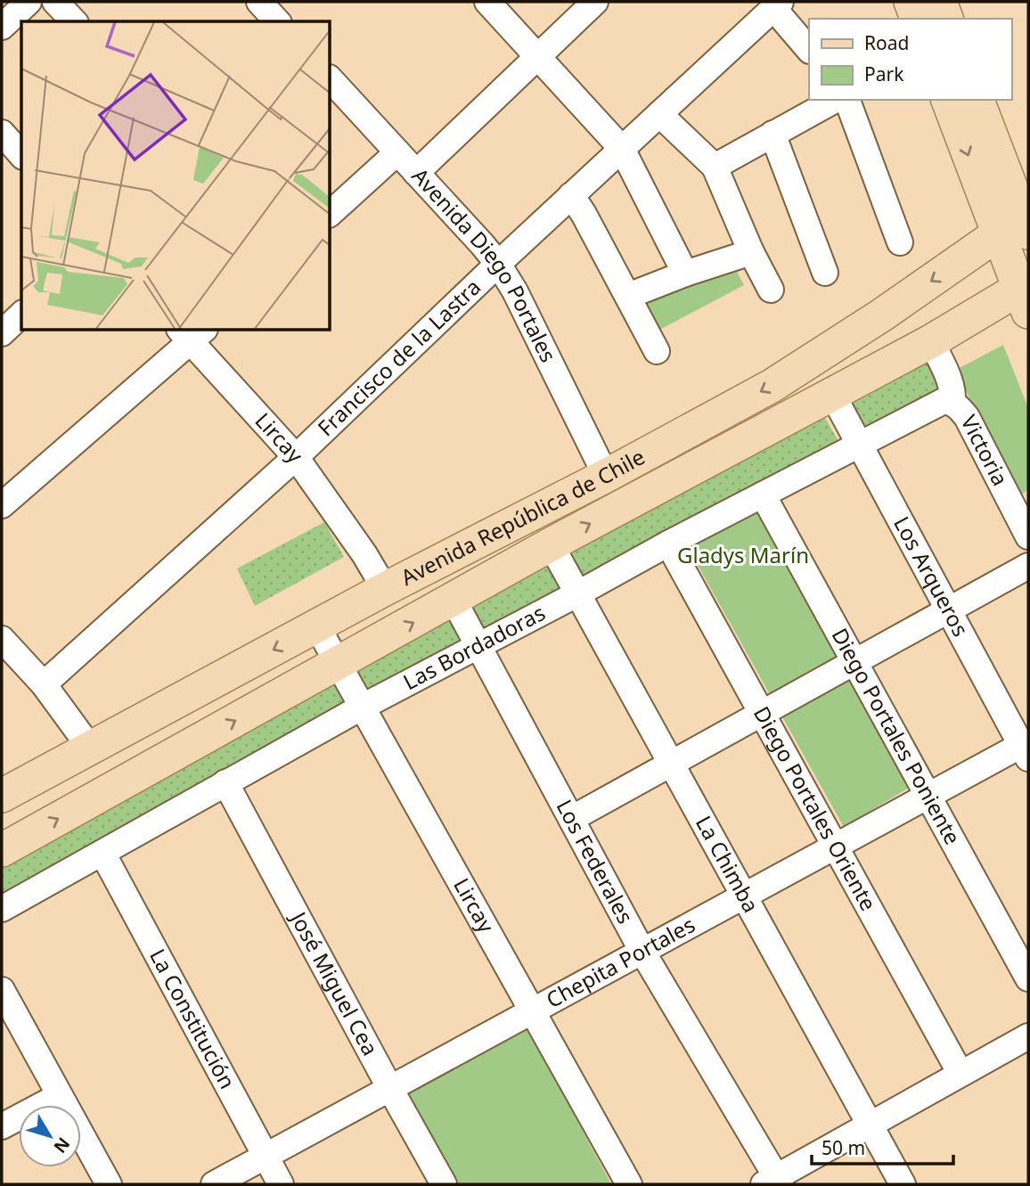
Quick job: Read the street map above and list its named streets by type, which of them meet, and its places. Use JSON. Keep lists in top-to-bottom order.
{
  "streets": {
    "main road": ["Avenida República de Chile"],
    "street": [
      "Avenida Diego Portales",
      "Francisco de la Lastra",
      "Lircay",
      "Victoria",
      "Los Arqueros",
      "Las Bordadoras",
      "Diego Portales Poniente",
      "Diego Portales Oriente",
      "Los Federales",
      "La Chimba",
      "Chepita Portales",
      "José Miguel Cea",
      "La Constitución"
    ]
  },
  "crossings": [
    ["Avenida Diego Portales", "Francisco de la Lastra"],
    ["Avenida Diego Portales", "Avenida República de Chile"],
    ["Francisco de la Lastra", "Lircay"],
    ["Lircay", "Avenida República de Chile"],
    ["Lircay", "Las Bordadoras"],
    ["Lircay", "Chepita Portales"],
    ["Victoria", "Las Bordadoras"],
    ["Avenida República de Chile", "Los Arqueros"],
    ["Avenida República de Chile", "Los Federales"],
    ["Avenida República de Chile", "La Chimba"],
    ["Los Arqueros", "Las Bordadoras"],
    ["Los Arqueros", "Chepita Portales"],
    ["Las Bordadoras", "Diego Portales Poniente"],
    ["Las Bordadoras", "Diego Portales Oriente"],
    ["Las Bordadoras", "Los Federales"],
    ["Las Bordadoras", "La Chimba"],
    ["Las Bordadoras", "José Miguel Cea"],
    ["Las Bordadoras", "La Constitución"],
    ["Diego Portales Poniente", "Chepita Portales"],
    ["Diego Portales Oriente", "Chepita Portales"],
    ["Los Federales", "Chepita Portales"],
    ["La Chimba", "Chepita Portales"],
    ["Chepita Portales", "José Miguel Cea"],
    ["Chepita Portales", "La Constitución"]
  ],
  "parks": ["Gladys Marín"],
  "legend": ["Road", "Park"],
  "scale_bar": "50 m",
  "north": "bottom right"
}
